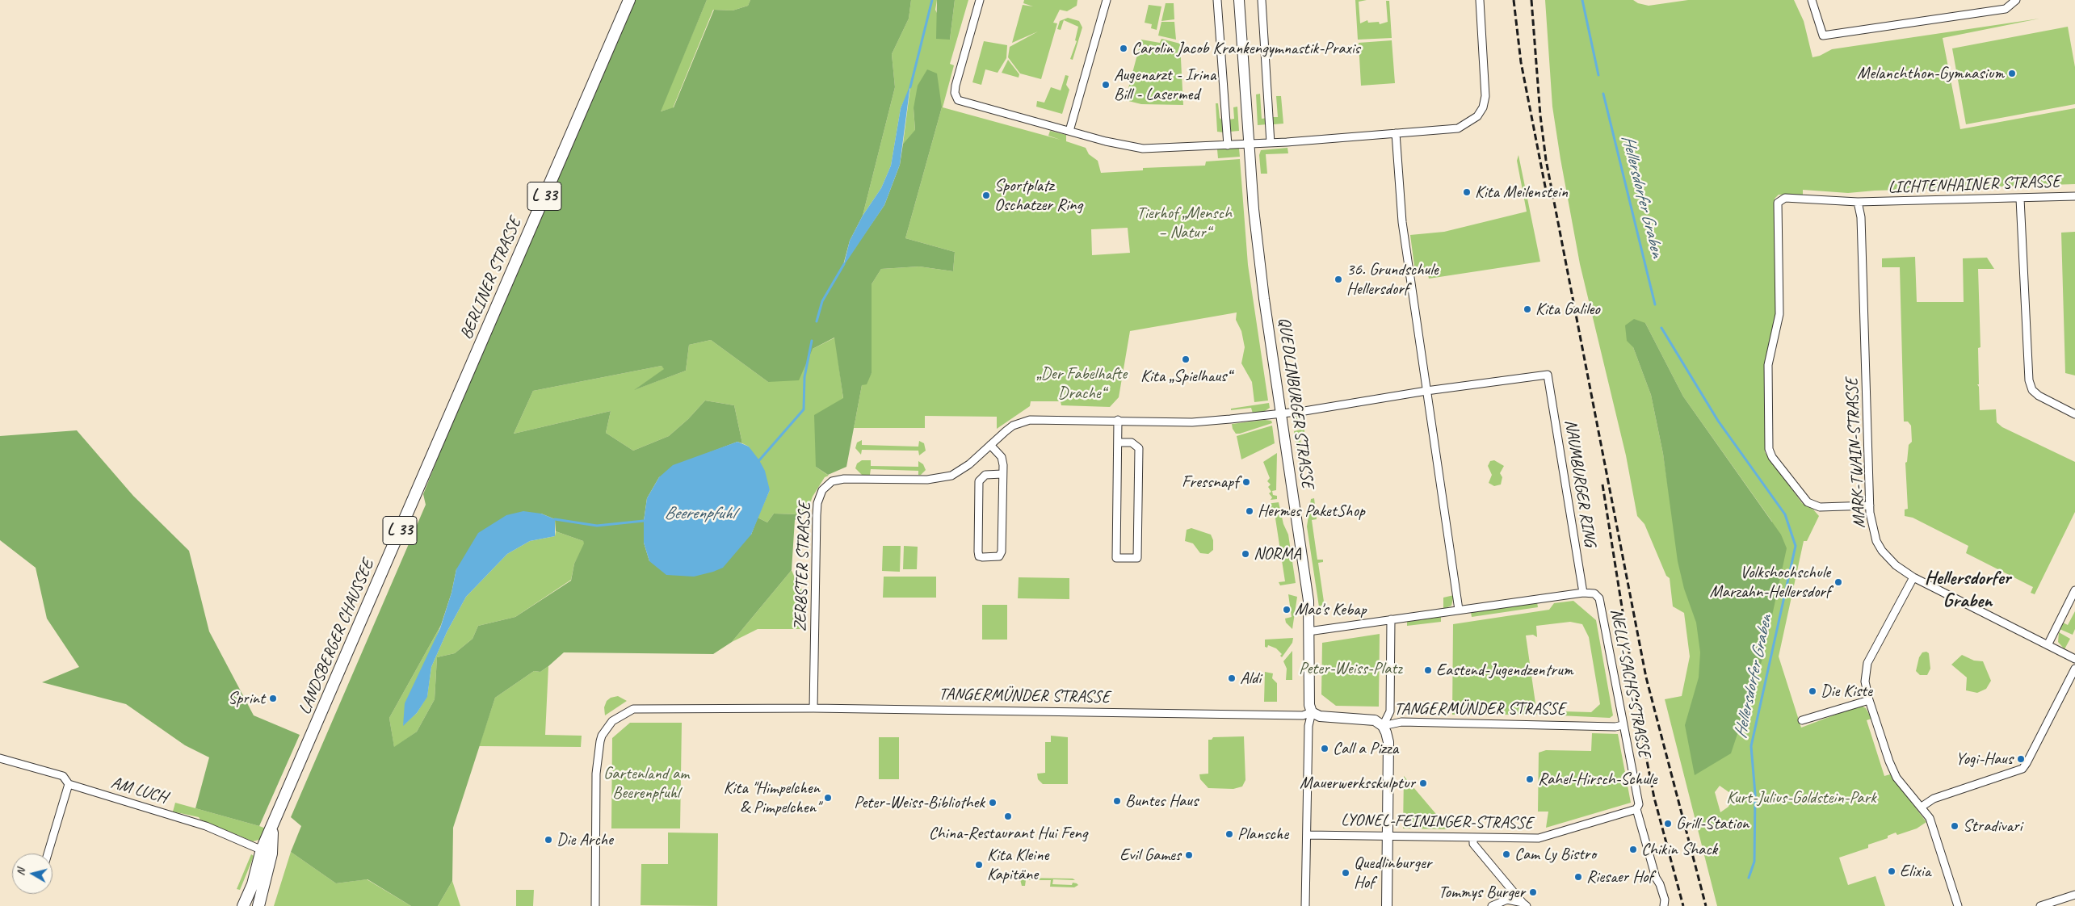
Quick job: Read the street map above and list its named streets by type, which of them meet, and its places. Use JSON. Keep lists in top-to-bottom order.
{
  "streets": {
    "main road": ["L 33", "BERLINER STRASSE", "LANDSBERGER CHAUSSEE"],
    "street": [
      "LICHTENHAINER STRASSE",
      "QUEDLINBURGER STRASSE",
      "MARK-TWAIN-STRASSE",
      "NAUMBURGER RING",
      "ZERBSTER STRASSE",
      "NELLY-SACHS-STRASSE",
      "TANGERMÜNDER STRASSE",
      "AM LUCH",
      "LYONEL-FEININGER-STRASSE"
    ]
  },
  "crossings": [
    ["LICHTENHAINER STRASSE", "MARK-TWAIN-STRASSE"],
    ["BERLINER STRASSE", "LANDSBERGER CHAUSSEE"],
    ["QUEDLINBURGER STRASSE", "NAUMBURGER RING"],
    ["QUEDLINBURGER STRASSE", "ZERBSTER STRASSE"],
    ["QUEDLINBURGER STRASSE", "TANGERMÜNDER STRASSE"],
    ["QUEDLINBURGER STRASSE", "LYONEL-FEININGER-STRASSE"],
    ["NAUMBURGER RING", "ZERBSTER STRASSE"],
    ["NAUMBURGER RING", "NELLY-SACHS-STRASSE"],
    ["ZERBSTER STRASSE", "TANGERMÜNDER STRASSE"],
    ["LANDSBERGER CHAUSSEE", "AM LUCH"],
    ["NELLY-SACHS-STRASSE", "TANGERMÜNDER STRASSE"],
    ["NELLY-SACHS-STRASSE", "LYONEL-FEININGER-STRASSE"]
  ],
  "districts": ["Hellersdorfer Graben"],
  "water": ["Hellersdorfer Graben", "Beerenpfuhl"],
  "parks": [
    "Tierhof „Mensch – Natur“",
    "„Der Fabelhafte Drache“",
    "Peter-Weiss-Platz",
    "Gartenland am Beerenpfuhl",
    "Kurt-Julius-Goldstein-Park"
  ],
  "places": [
    "Carolin Jacob Krankengymnastik-Praxis",
    "Melanchthon-Gymnasium",
    "Augenarzt - Irina Bill - Lasermed",
    "Kita Meilenstein",
    "Sportplatz Oschatzer Ring",
    "36. Grundschule Hellersdorf",
    "Kita Galileo",
    "Kita „Spielhaus“",
    "Fressnapf",
    "Hermes PaketShop",
    "NORMA",
    "Volkshochschule Marzahn-Hellersdorf",
    "Mac's Kebap",
    "Eastend-Jugendzentrum",
    "Aldi",
    "Die Kiste",
    "Sprint",
    "Call a Pizza",
    "Yogi-Haus",
    "Rahel-Hirsch-Schule",
    "Mauerwerksskulptur",
    "Kita \"Himpelchen & Pimpelchen\"",
    "Buntes Haus",
    "Peter-Weiss-Bibliothek",
    "China-Restaurant Hui Feng",
    "Grill-Station",
    "Stradivari",
    "Plansche",
    "Die Arche",
    "Chikin Shack",
    "Cam Ly Bistro",
    "Evil Games",
    "Kita Kleine Kapitäne",
    "Elixia",
    "Quedlinburger Hof",
    "Riesaer Hof",
    "Tommys Burger"
  ],
  "north": "left"
}
